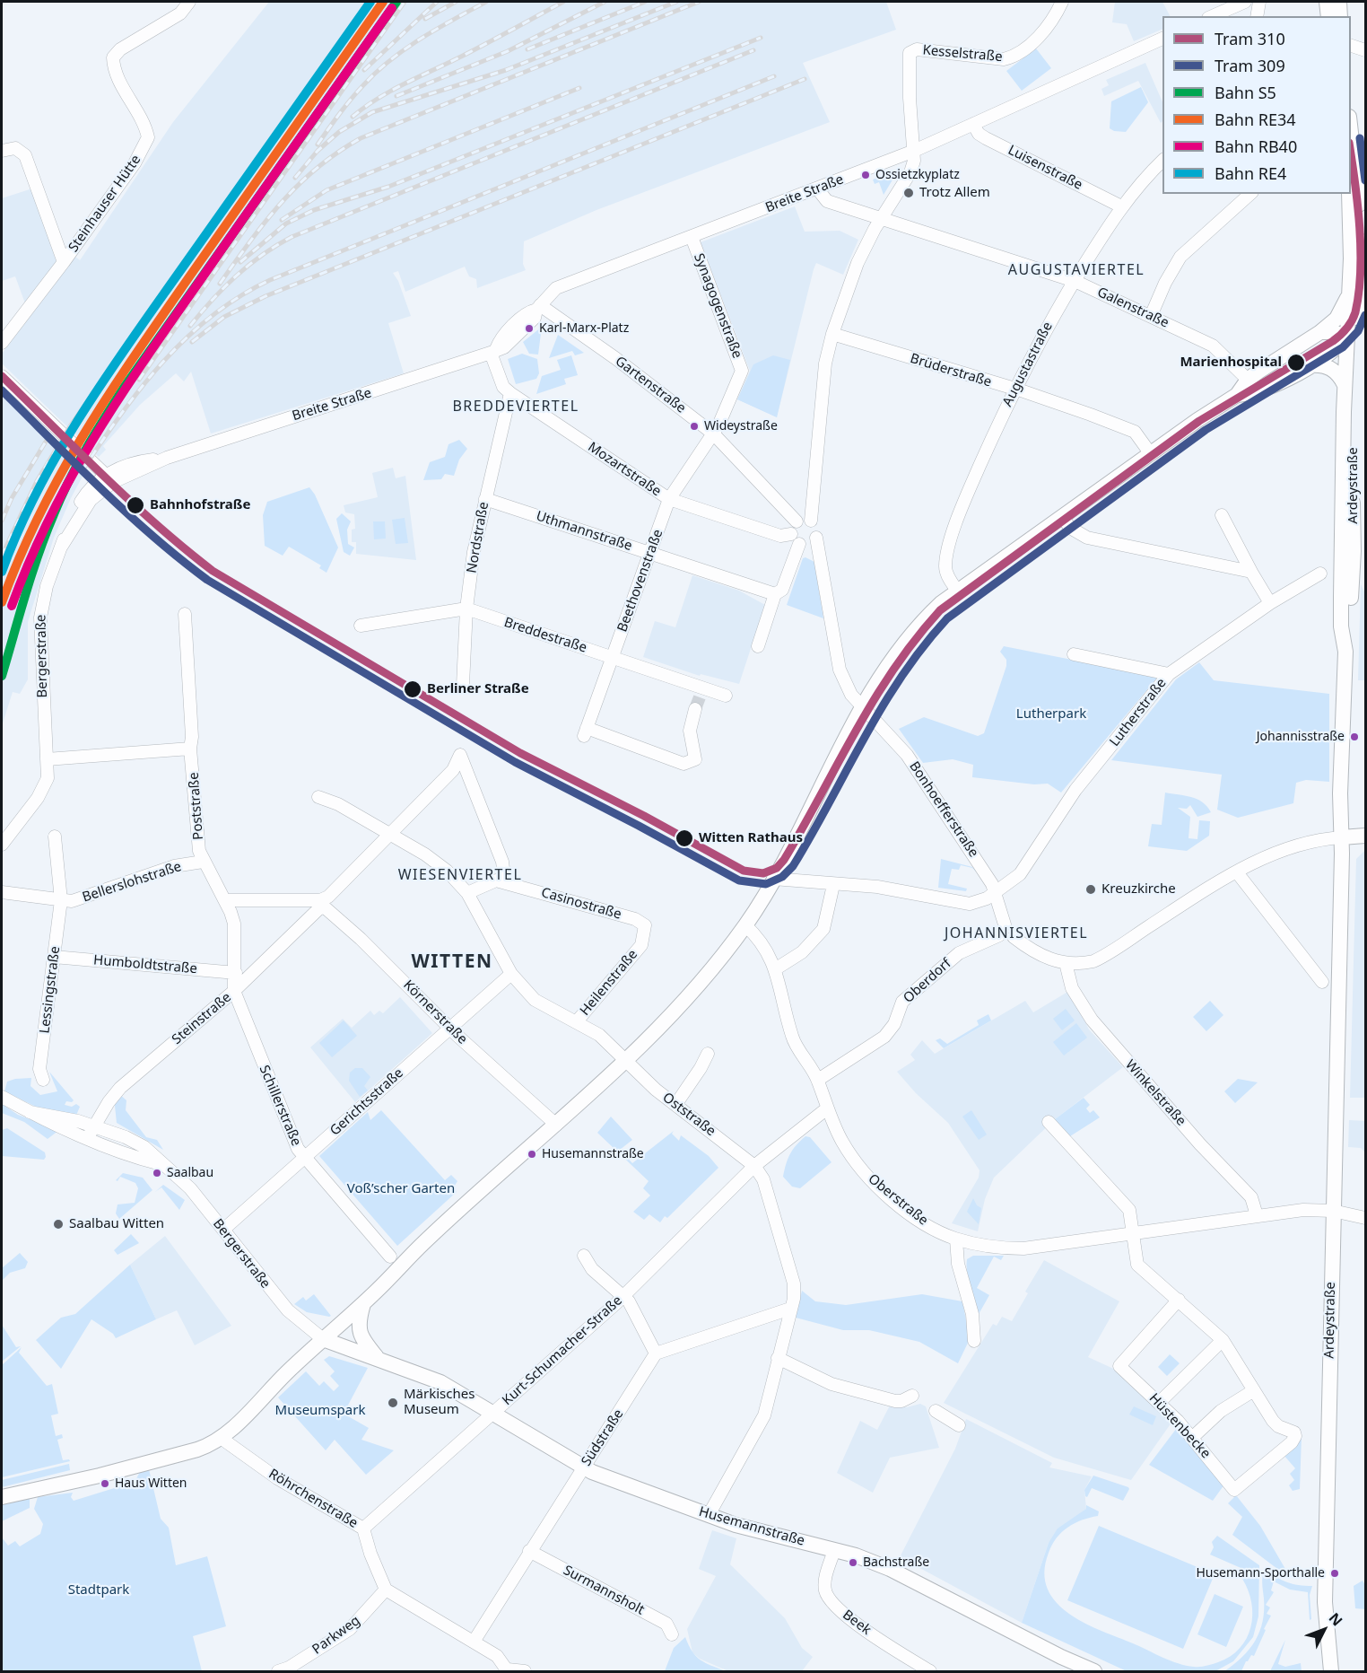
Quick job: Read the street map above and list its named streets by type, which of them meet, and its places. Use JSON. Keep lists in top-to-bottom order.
{
  "streets": {
    "main road": ["Ardeystraße", "Husemannstraße"],
    "street": [
      "Kesselstraße",
      "Luisenstraße",
      "Breite Straße",
      "Steinhauser Hütte",
      "Synagogenstraße",
      "Galenstraße",
      "Augustastraße",
      "Brüderstraße",
      "Gartenstraße",
      "Mozartstraße",
      "Uthmannstraße",
      "Nordstraße",
      "Beethovenstraße",
      "Breddestraße",
      "Bergerstraße",
      "Lutherstraße",
      "Poststraße",
      "Bonhoefferstraße",
      "Bellerslohstraße",
      "Casinostraße",
      "Humboldtstraße",
      "Oberdorf",
      "Heilenstraße",
      "Lessingstraße",
      "Körnerstraße",
      "Steinstraße",
      "Winkelstraße",
      "Gerichtsstraße",
      "Schillerstraße",
      "Oststraße",
      "Oberstraße",
      "Kurt-Schumacher-Straße",
      "Hüstenbecke",
      "Südstraße",
      "Röhrchenstraße",
      "Surmannsholt",
      "Beek",
      "Parkweg"
    ]
  },
  "crossings": [
    ["Kesselstraße", "Breite Straße"],
    ["Luisenstraße", "Breite Straße"],
    ["Luisenstraße", "Augustastraße"],
    ["Breite Straße", "Synagogenstraße"],
    ["Breite Straße", "Gartenstraße"],
    ["Breite Straße", "Mozartstraße"],
    ["Breite Straße", "Bergerstraße"],
    ["Synagogenstraße", "Gartenstraße"],
    ["Synagogenstraße", "Beethovenstraße"],
    ["Galenstraße", "Augustastraße"],
    ["Augustastraße", "Brüderstraße"],
    ["Gartenstraße", "Mozartstraße"],
    ["Gartenstraße", "Beethovenstraße"],
    ["Mozartstraße", "Nordstraße"],
    ["Mozartstraße", "Beethovenstraße"],
    ["Ardeystraße", "Oberstraße"],
    ["Uthmannstraße", "Nordstraße"],
    ["Uthmannstraße", "Beethovenstraße"],
    ["Nordstraße", "Breddestraße"],
    ["Beethovenstraße", "Breddestraße"],
    ["Bergerstraße", "Steinstraße"],
    ["Bergerstraße", "Gerichtsstraße"],
    ["Bergerstraße", "Husemannstraße"],
    ["Lutherstraße", "Bonhoefferstraße"],
    ["Poststraße", "Bellerslohstraße"],
    ["Poststraße", "Humboldtstraße"],
    ["Poststraße", "Steinstraße"],
    ["Poststraße", "Schillerstraße"],
    ["Bonhoefferstraße", "Oberdorf"],
    ["Bellerslohstraße", "Lessingstraße"],
    ["Casinostraße", "Heilenstraße"],
    ["Casinostraße", "Oststraße"],
    ["Humboldtstraße", "Lessingstraße"],
    ["Oberdorf", "Oberstraße"],
    ["Heilenstraße", "Oststraße"],
    ["Körnerstraße", "Steinstraße"],
    ["Körnerstraße", "Gerichtsstraße"],
    ["Steinstraße", "Schillerstraße"],
    ["Winkelstraße", "Oberstraße"],
    ["Gerichtsstraße", "Schillerstraße"],
    ["Gerichtsstraße", "Oststraße"],
    ["Oststraße", "Kurt-Schumacher-Straße"],
    ["Oberstraße", "Kurt-Schumacher-Straße"],
    ["Kurt-Schumacher-Straße", "Röhrchenstraße"],
    ["Kurt-Schumacher-Straße", "Husemannstraße"],
    ["Südstraße", "Husemannstraße"],
    ["Südstraße", "Surmannsholt"],
    ["Röhrchenstraße", "Parkweg"],
    ["Husemannstraße", "Beek"]
  ],
  "districts": [
    "AUGUSTAVIERTEL",
    "BREDDEVIERTEL",
    "WIESENVIERTEL",
    "JOHANNISVIERTEL",
    "WITTEN"
  ],
  "parks": [
    "Lutherpark",
    "Voß’scher Garten",
    "Museumspark",
    "Stadtpark"
  ],
  "places": [
    "Ossietzkyplatz",
    "Trotz Allem",
    "Karl-Marx-Platz",
    "Marienhospital",
    "Wideystraße",
    "Bahnhofstraße",
    "Berliner Straße",
    "Johannisstraße",
    "Witten Rathaus",
    "Kreuzkirche",
    "Husemannstraße",
    "Saalbau",
    "Saalbau Witten",
    "Märkisches Museum",
    "Haus Witten",
    "Bachstraße",
    "Husemann-Sporthalle"
  ],
  "lines": [
    "rail line S5",
    "rail line RE34",
    "rail line RE4",
    "rail line RB40",
    "tram line 309",
    "tram line 310"
  ],
  "legend": [
    "Tram 310",
    "Tram 309",
    "Bahn S5",
    "Bahn RE34",
    "Bahn RB40",
    "Bahn RE4"
  ],
  "north": "top right"
}
